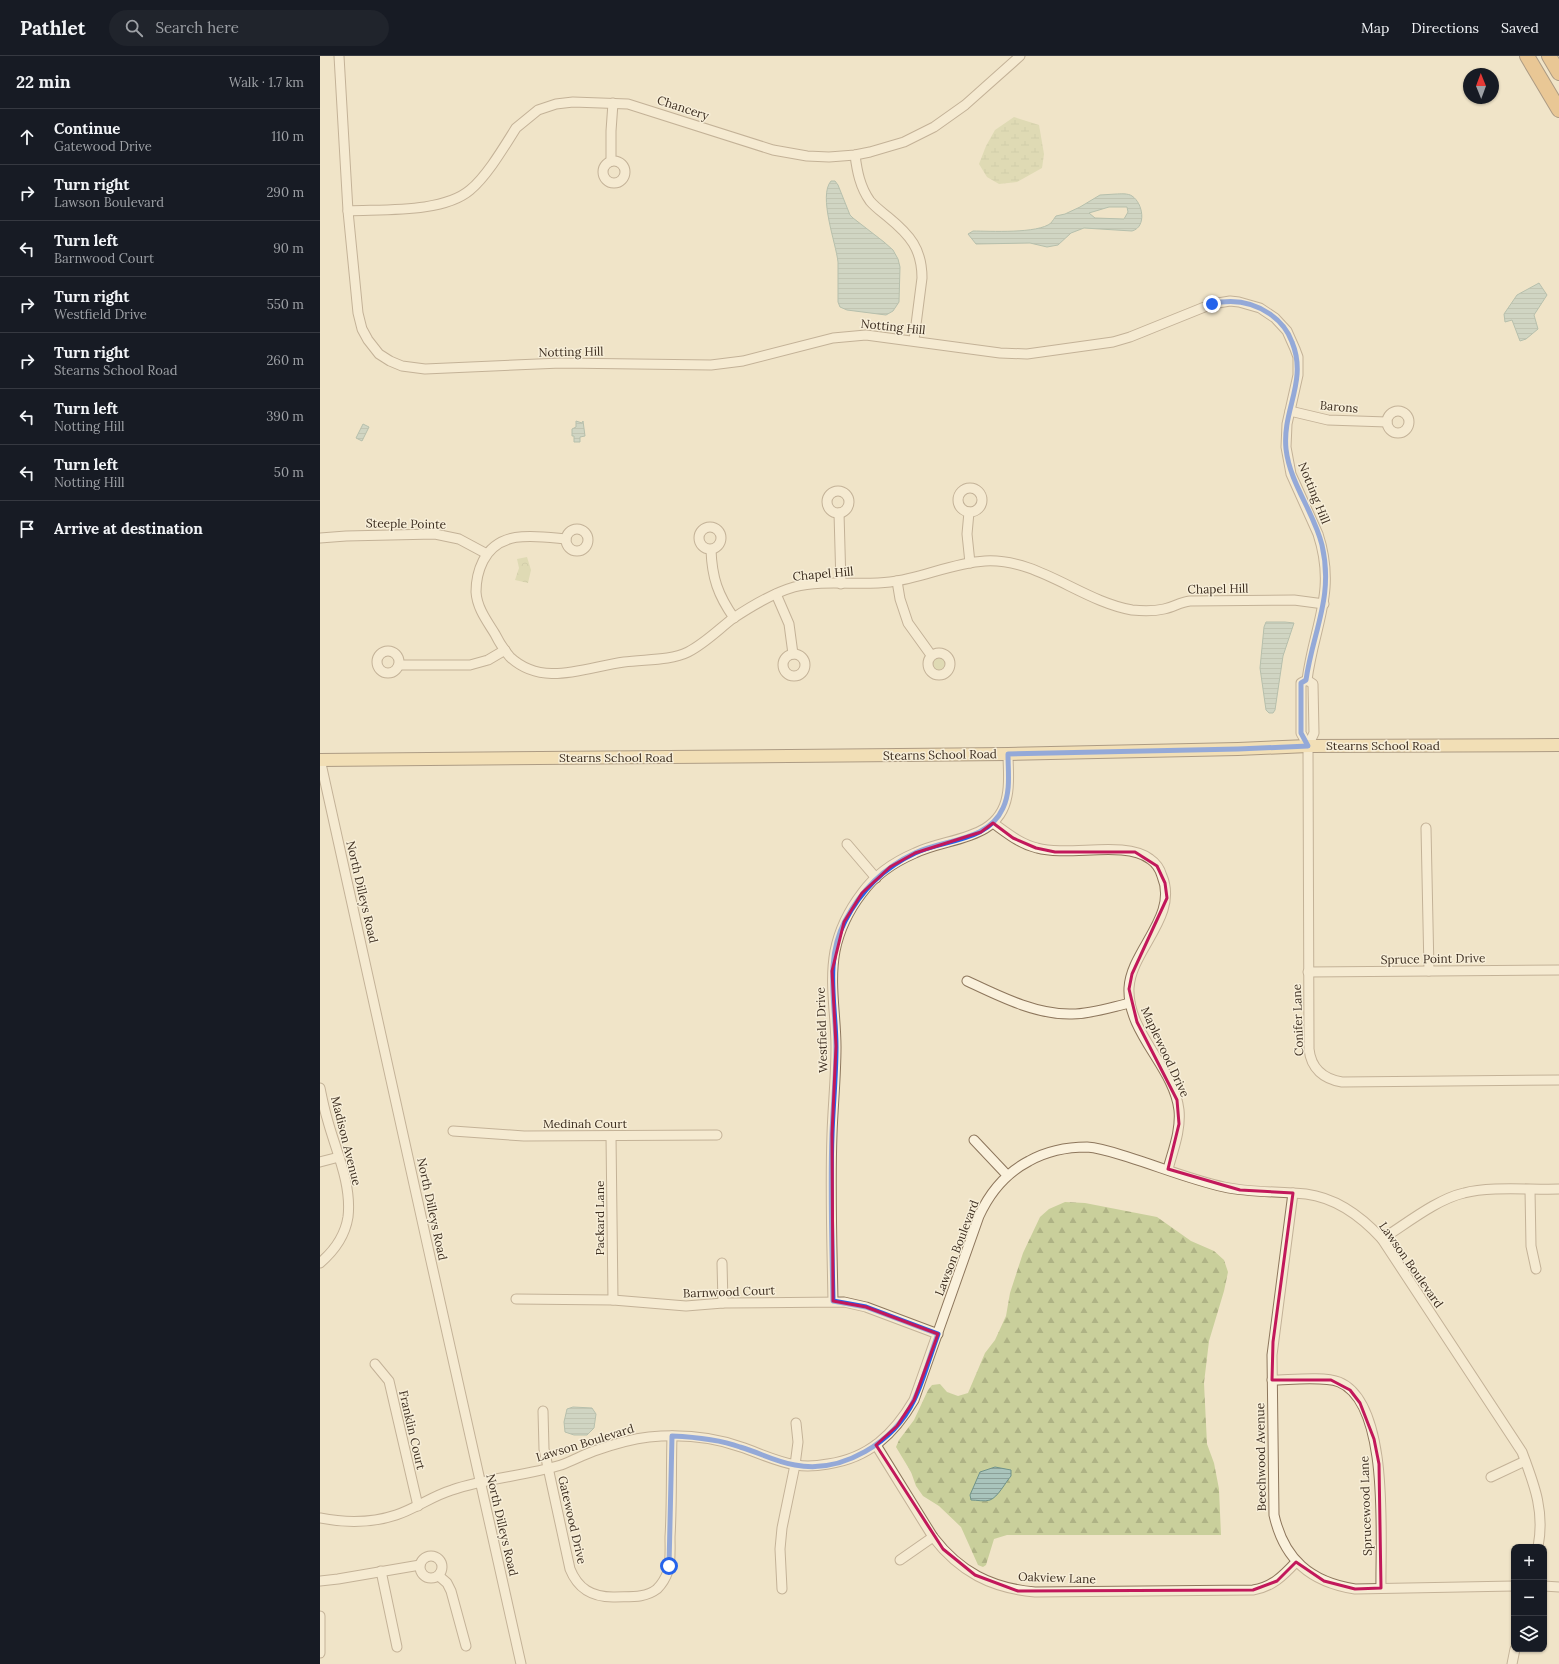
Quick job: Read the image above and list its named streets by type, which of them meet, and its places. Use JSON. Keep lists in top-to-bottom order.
{
  "streets": {
    "main road": ["Stearns School Road"],
    "street": [
      "Chancery",
      "Notting Hill",
      "Barons",
      "Steeple Pointe",
      "Chapel Hill",
      "North Dilleys Road",
      "Spruce Point Drive",
      "Conifer Lane",
      "Westfield Drive",
      "Maplewood Drive",
      "Medinah Court",
      "Madison Avenue",
      "Packard Lane",
      "Lawson Boulevard",
      "Barnwood Court",
      "Franklin Court",
      "Beechwood Avenue",
      "Sprucewood Lane",
      "Gatewood Drive",
      "Oakview Lane"
    ]
  },
  "crossings": [
    ["Chancery", "Notting Hill"],
    ["Notting Hill", "Barons"],
    ["Notting Hill", "Chapel Hill"],
    ["Notting Hill", "Stearns School Road"],
    ["Notting Hill", "Conifer Lane"],
    ["Steeple Pointe", "Chapel Hill"],
    ["Stearns School Road", "North Dilleys Road"],
    ["Stearns School Road", "Conifer Lane"],
    ["Stearns School Road", "Westfield Drive"],
    ["North Dilleys Road", "Lawson Boulevard"],
    ["Spruce Point Drive", "Conifer Lane"],
    ["Westfield Drive", "Maplewood Drive"],
    ["Westfield Drive", "Barnwood Court"],
    ["Maplewood Drive", "Lawson Boulevard"],
    ["Medinah Court", "Packard Lane"],
    ["Packard Lane", "Barnwood Court"],
    ["Lawson Boulevard", "Barnwood Court"],
    ["Lawson Boulevard", "Franklin Court"],
    ["Lawson Boulevard", "Beechwood Avenue"],
    ["Lawson Boulevard", "Gatewood Drive"],
    ["Lawson Boulevard", "Oakview Lane"],
    ["Beechwood Avenue", "Sprucewood Lane"],
    ["Beechwood Avenue", "Oakview Lane"]
  ],
  "north": "top",
  "page": {
    "header": "Pathlet",
    "search": "Search here",
    "nav": ["Map", "Directions", "Saved"],
    "heading": ["22 min", "Walk · 1.7 km"],
    "list": [
      ["Continue", "Gatewood Drive", "110 m"],
      ["Turn right", "Lawson Boulevard", "290 m"],
      ["Turn left", "Barnwood Court", "90 m"],
      ["Turn right", "Westfield Drive", "550 m"],
      ["Turn right", "Stearns School Road", "260 m"],
      ["Turn left", "Notting Hill", "390 m"],
      ["Turn left", "Notting Hill", "50 m"],
      "Arrive at destination"
    ],
    "map_buttons": ["+", "−"]
  }
}
